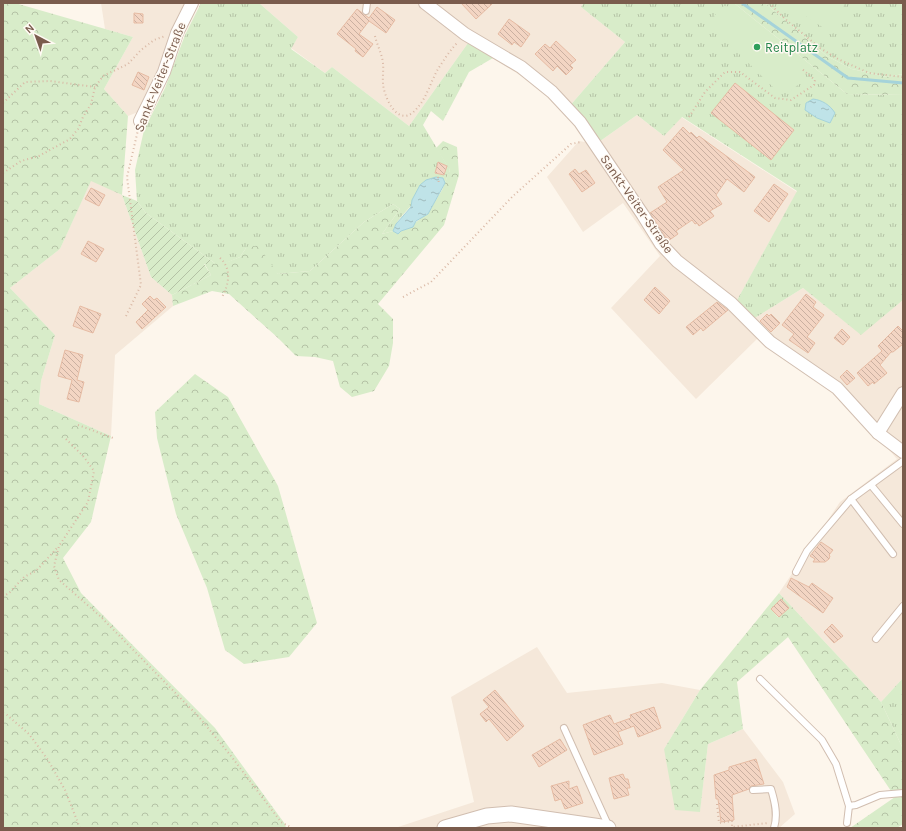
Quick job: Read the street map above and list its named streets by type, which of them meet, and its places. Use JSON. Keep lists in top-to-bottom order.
{
  "streets": {
    "street": ["Sankt-Veiter-Straße"]
  },
  "places": ["Reitplatz"],
  "north": "top left"
}
